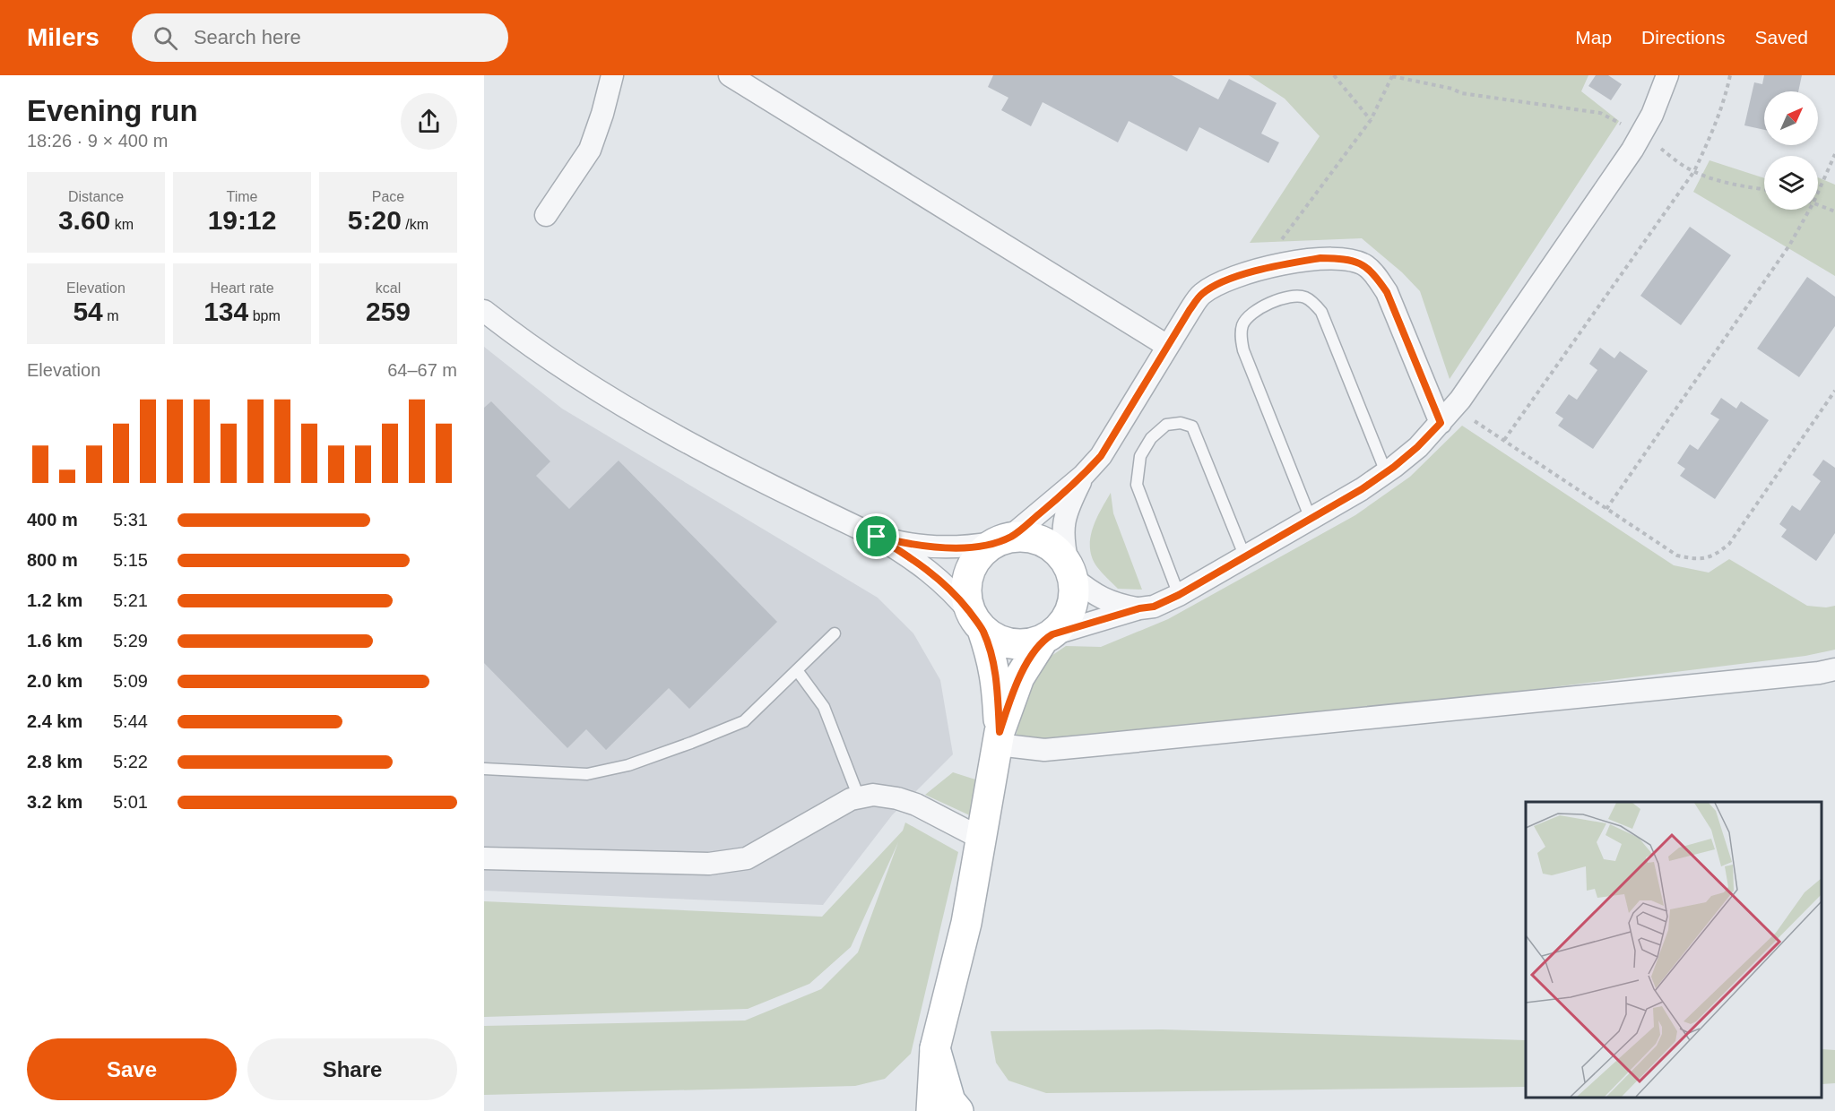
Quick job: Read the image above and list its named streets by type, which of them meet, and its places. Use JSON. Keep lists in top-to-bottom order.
{
  "north": "top right",
  "page": {
    "header": "Milers",
    "search": "Search here",
    "nav": ["Map", "Directions", "Saved"],
    "heading": ["Evening run", "18:26 · 9 × 400 m"],
    "stats": [
      ["Distance", "3.60 km"],
      ["Time", "19:12"],
      ["Pace", "5:20 /km"],
      ["Elevation", "54 m"],
      ["Heart rate", "134 bpm"],
      ["kcal", "259"]
    ],
    "chart": ["Elevation", "64–67 m"],
    "list": [
      {
        "name": "400 m",
        "note": "5:31"
      },
      {
        "name": "800 m",
        "note": "5:15"
      },
      {
        "name": "1.2 km",
        "note": "5:21"
      },
      {
        "name": "1.6 km",
        "note": "5:29"
      },
      {
        "name": "2.0 km",
        "note": "5:09"
      },
      {
        "name": "2.4 km",
        "note": "5:44"
      },
      {
        "name": "2.8 km",
        "note": "5:22"
      },
      {
        "name": "3.2 km",
        "note": "5:01"
      }
    ],
    "buttons": ["Save", "Share"]
  }
}
